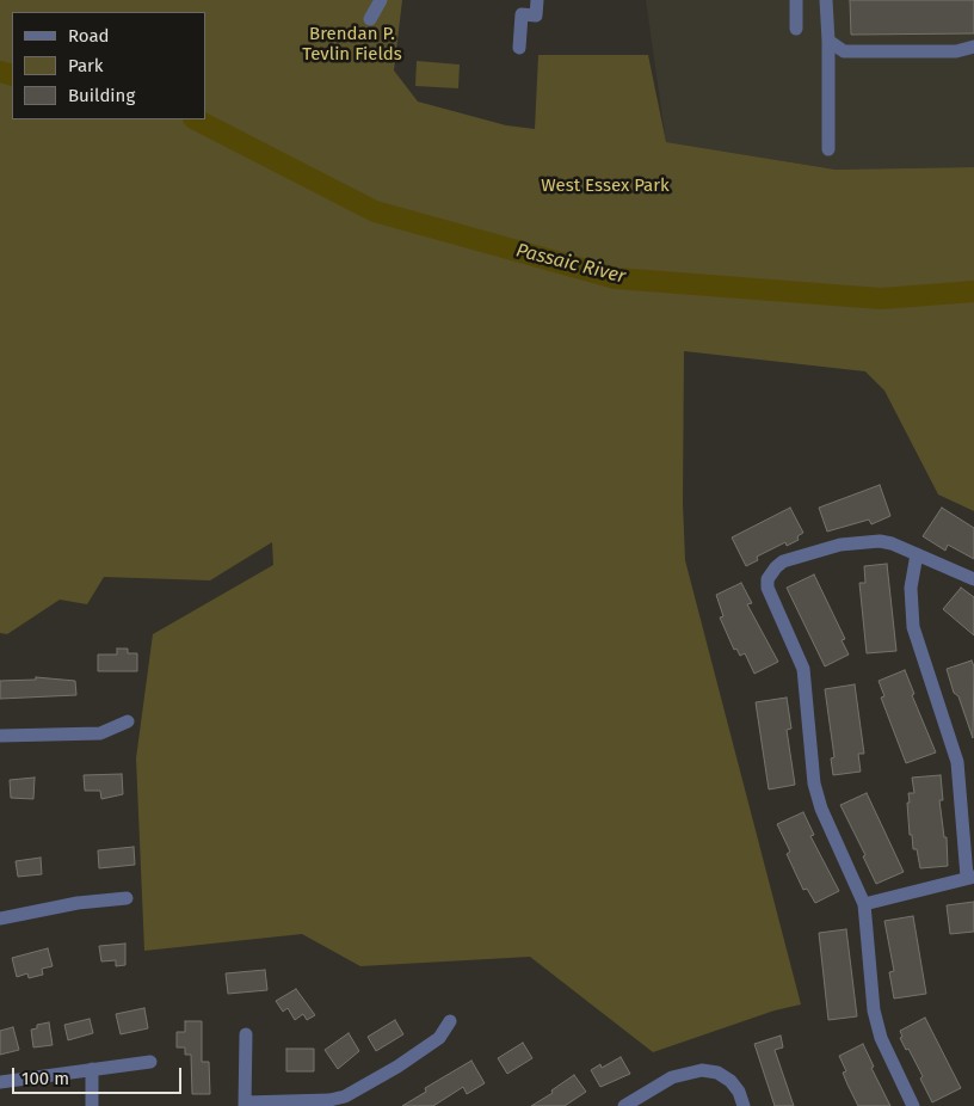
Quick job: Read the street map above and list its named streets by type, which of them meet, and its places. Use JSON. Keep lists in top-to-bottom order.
{
  "water": ["Passaic River"],
  "parks": ["Brendan P. Tevlin Fields", "West Essex Park"],
  "legend": ["Road", "Park", "Building"],
  "scale_bar": "100 m"
}
